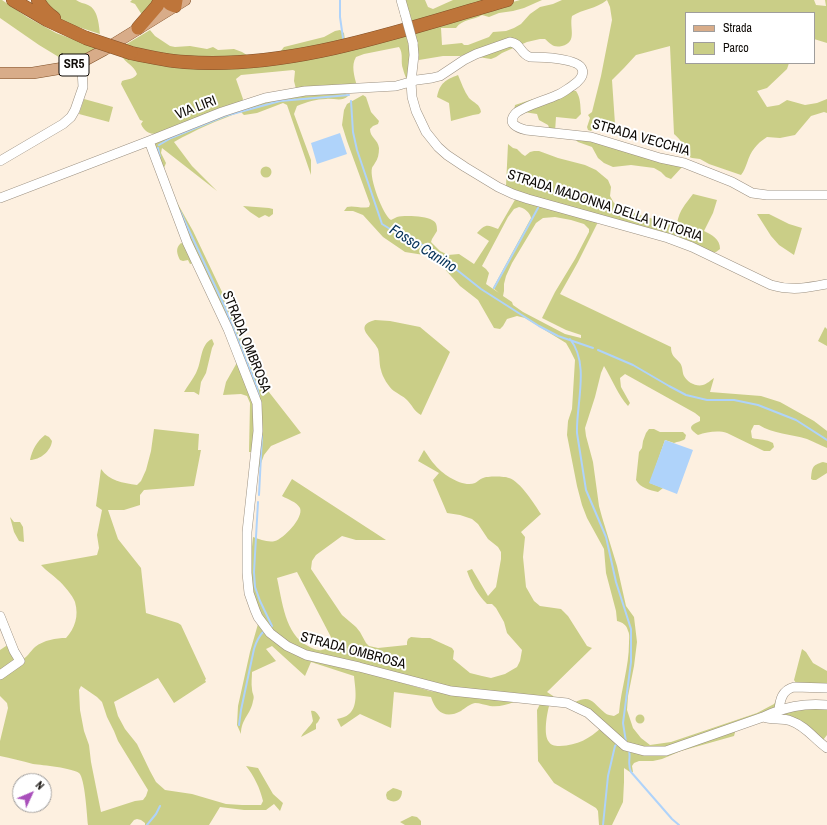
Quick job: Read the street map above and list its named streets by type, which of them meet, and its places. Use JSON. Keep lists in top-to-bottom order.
{
  "streets": {
    "main road": ["SR5"],
    "street": [
      "VIA LIRI",
      "STRADA VECCHIA",
      "STRADA MADONNA DELLA VITTORIA",
      "STRADA OMBROSA"
    ]
  },
  "crossings": [
    ["VIA LIRI", "STRADA VECCHIA"],
    ["VIA LIRI", "STRADA MADONNA DELLA VITTORIA"],
    ["VIA LIRI", "STRADA OMBROSA"],
    ["STRADA VECCHIA", "STRADA MADONNA DELLA VITTORIA"]
  ],
  "water": ["Fosso Canino"],
  "legend": ["Strada", "Parco"],
  "north": "top right"
}
